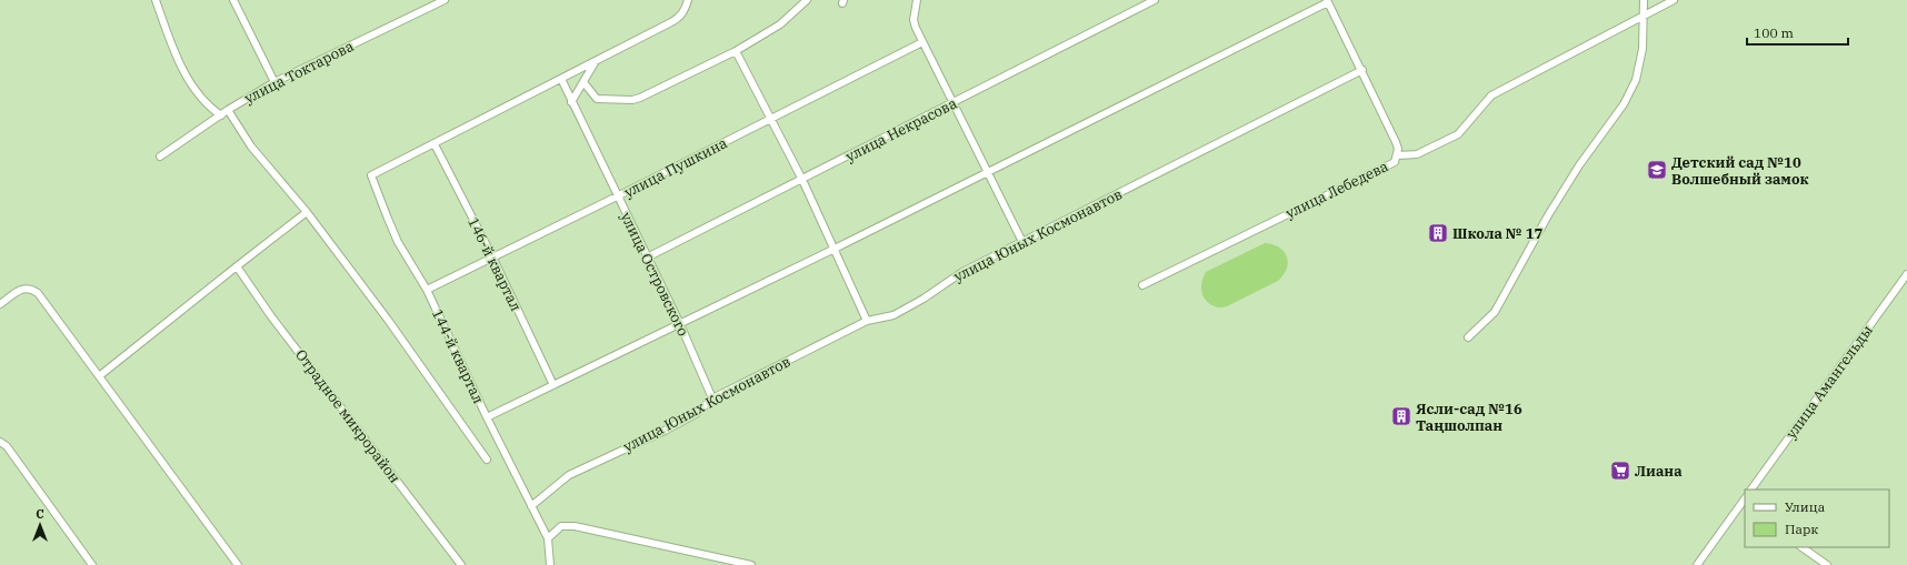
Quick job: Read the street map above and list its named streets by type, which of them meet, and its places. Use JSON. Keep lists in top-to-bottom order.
{
  "streets": {
    "street": [
      "улица Токтарова",
      "улица Некрасова",
      "улица Пушкина",
      "улица Лебедева",
      "улица Юных Космонавтов",
      "146-й квартал",
      "улица Островского",
      "144-й квартал",
      "улица Амангельды",
      "Отрадное микрорайон"
    ]
  },
  "crossings": [
    ["улица Некрасова", "улица Островского"],
    ["улица Пушкина", "146-й квартал"],
    ["улица Пушкина", "улица Островского"],
    ["улица Пушкина", "144-й квартал"],
    ["улица Лебедева", "улица Юных Космонавтов"],
    ["улица Юных Космонавтов", "улица Островского"],
    ["улица Юных Космонавтов", "144-й квартал"],
    ["146-й квартал", "144-й квартал"]
  ],
  "places": {
    "school or university": ["Детский сад №10 Волшебный замок"],
    "building": ["Школа № 17", "Ясли-сад №16 Таңшолпан"],
    "supermarket": ["Лиана"]
  },
  "legend": ["Улица", "Парк"],
  "scale_bar": "100 m",
  "north": "top"
}
